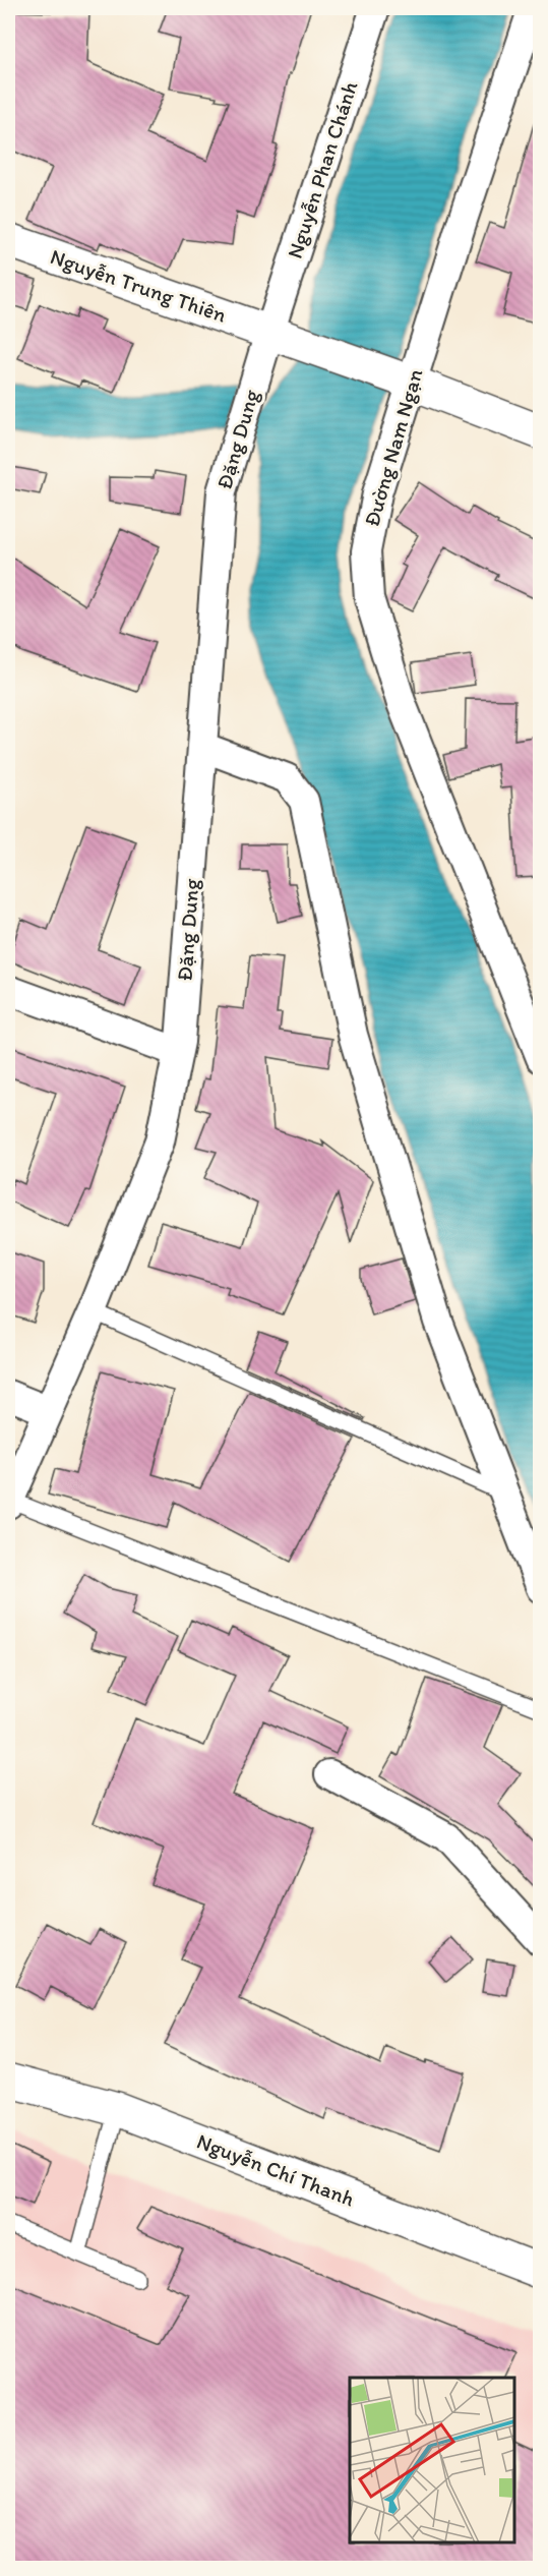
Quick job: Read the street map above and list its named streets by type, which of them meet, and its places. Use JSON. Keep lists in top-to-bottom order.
{
  "streets": {
    "street": [
      "Nguyễn Phan Chánh",
      "Nguyễn Trung Thiên",
      "Đặng Dung",
      "Đường Nam Ngạn",
      "Nguyễn Chí Thanh"
    ]
  },
  "crossings": [
    ["Nguyễn Phan Chánh", "Nguyễn Trung Thiên"],
    ["Nguyễn Phan Chánh", "Đặng Dung"],
    ["Nguyễn Trung Thiên", "Đặng Dung"],
    ["Nguyễn Trung Thiên", "Đường Nam Ngạn"]
  ]
}
